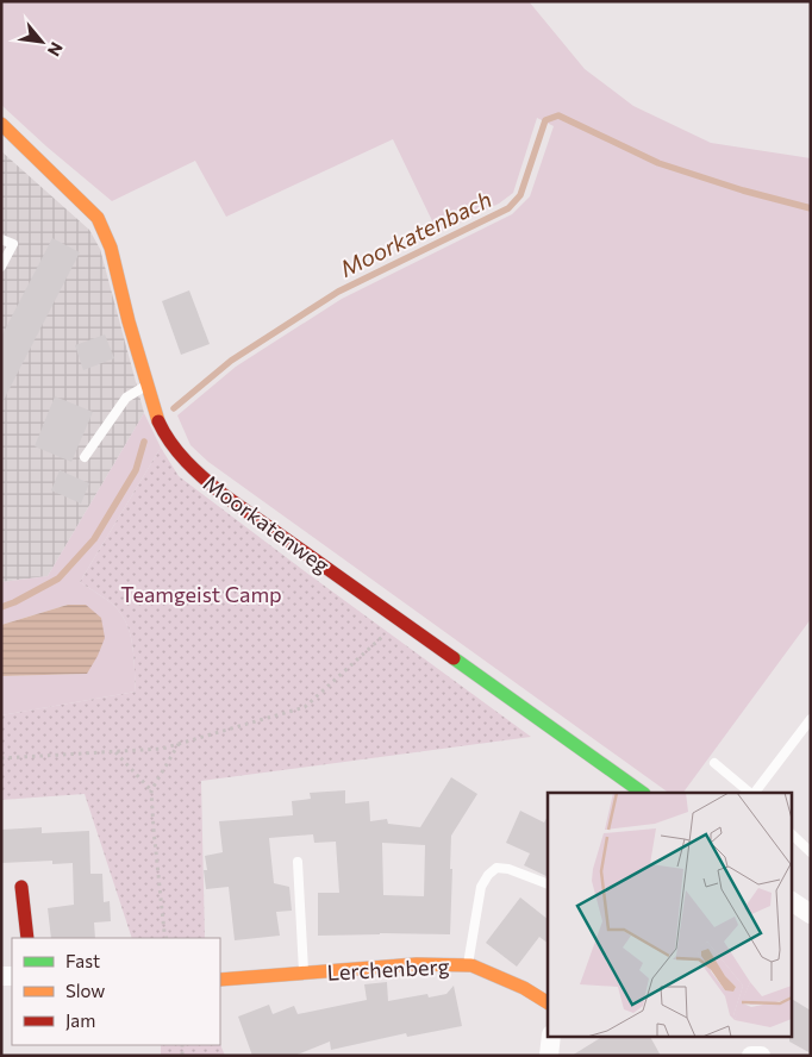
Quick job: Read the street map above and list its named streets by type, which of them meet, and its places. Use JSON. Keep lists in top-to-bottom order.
{
  "streets": {
    "street": ["Moorkatenweg", "Lerchenberg"]
  },
  "water": ["Moorkatenbach"],
  "parks": ["Teamgeist Camp"],
  "legend": ["Fast", "Slow", "Jam"],
  "north": "bottom right"
}
